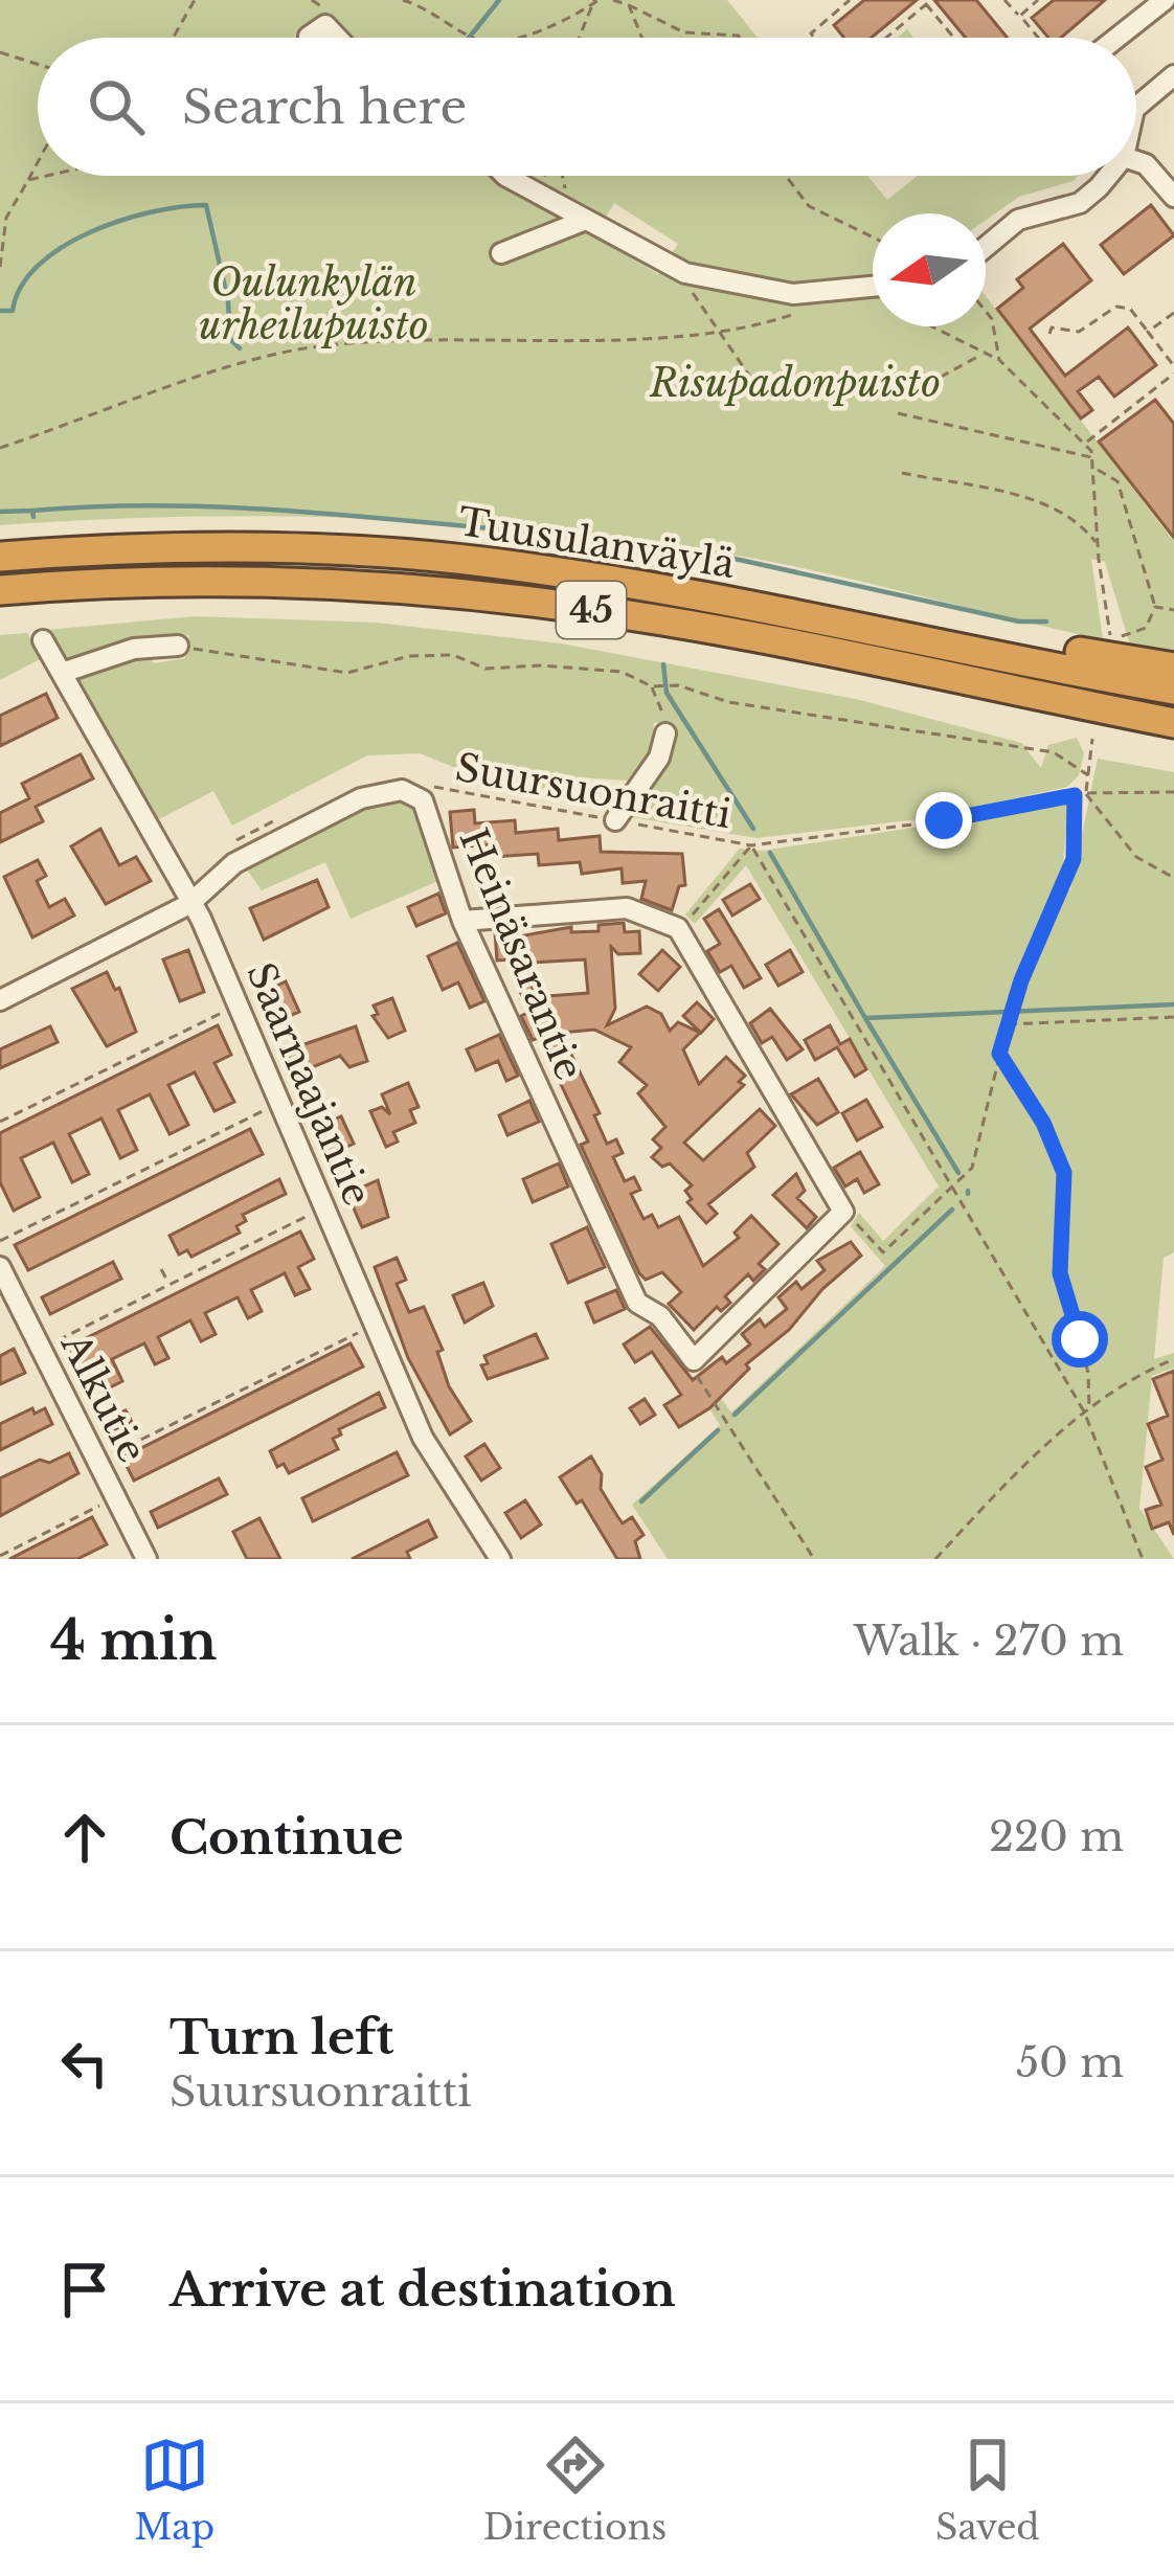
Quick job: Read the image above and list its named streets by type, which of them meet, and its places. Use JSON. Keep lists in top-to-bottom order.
{
  "streets": {
    "highway": ["Tuusulanväylä", "45"],
    "street": ["Heinäsarantie", "Saarnaajantie", "Alkutie"],
    "path": ["Suursuonraitti"]
  },
  "crossings": [
    ["Suursuonraitti", "Heinäsarantie"]
  ],
  "parks": ["Oulunkylän urheilupuisto", "Risupadonpuisto"],
  "north": "left",
  "page": {
    "search": "Search here",
    "heading": ["4 min", "Walk · 270 m"],
    "list": [
      ["Continue", "220 m"],
      ["Turn left", "Suursuonraitti", "50 m"],
      "Arrive at destination"
    ],
    "nav": ["Map", "Directions", "Saved"]
  }
}
